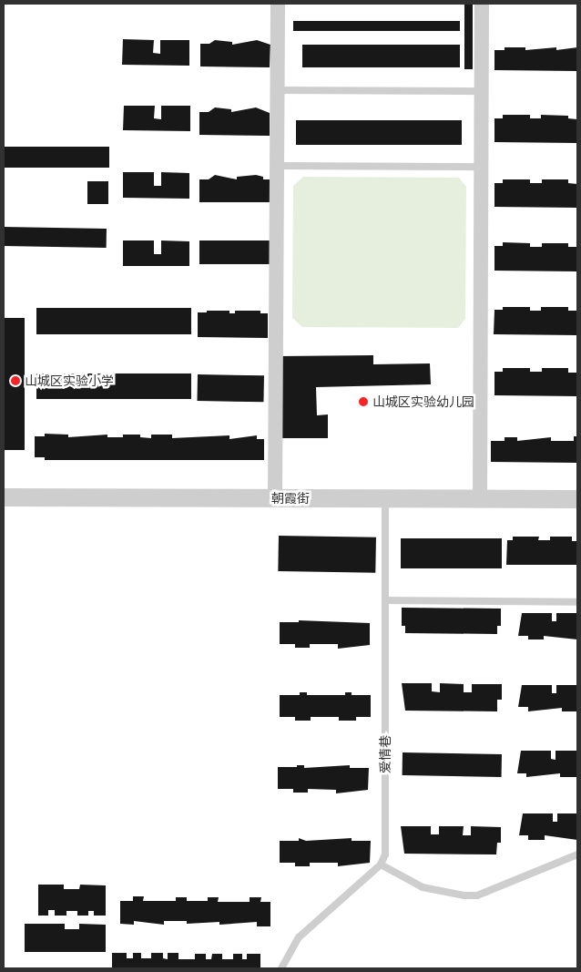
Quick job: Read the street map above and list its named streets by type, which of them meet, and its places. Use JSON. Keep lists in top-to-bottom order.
{
  "streets": {
    "street": ["朝霞街"],
    "lane": ["爱情巷"]
  },
  "crossings": [
    ["朝霞街", "爱情巷"]
  ],
  "places": ["山城区实验小学", "山城区实验幼儿园"]
}
